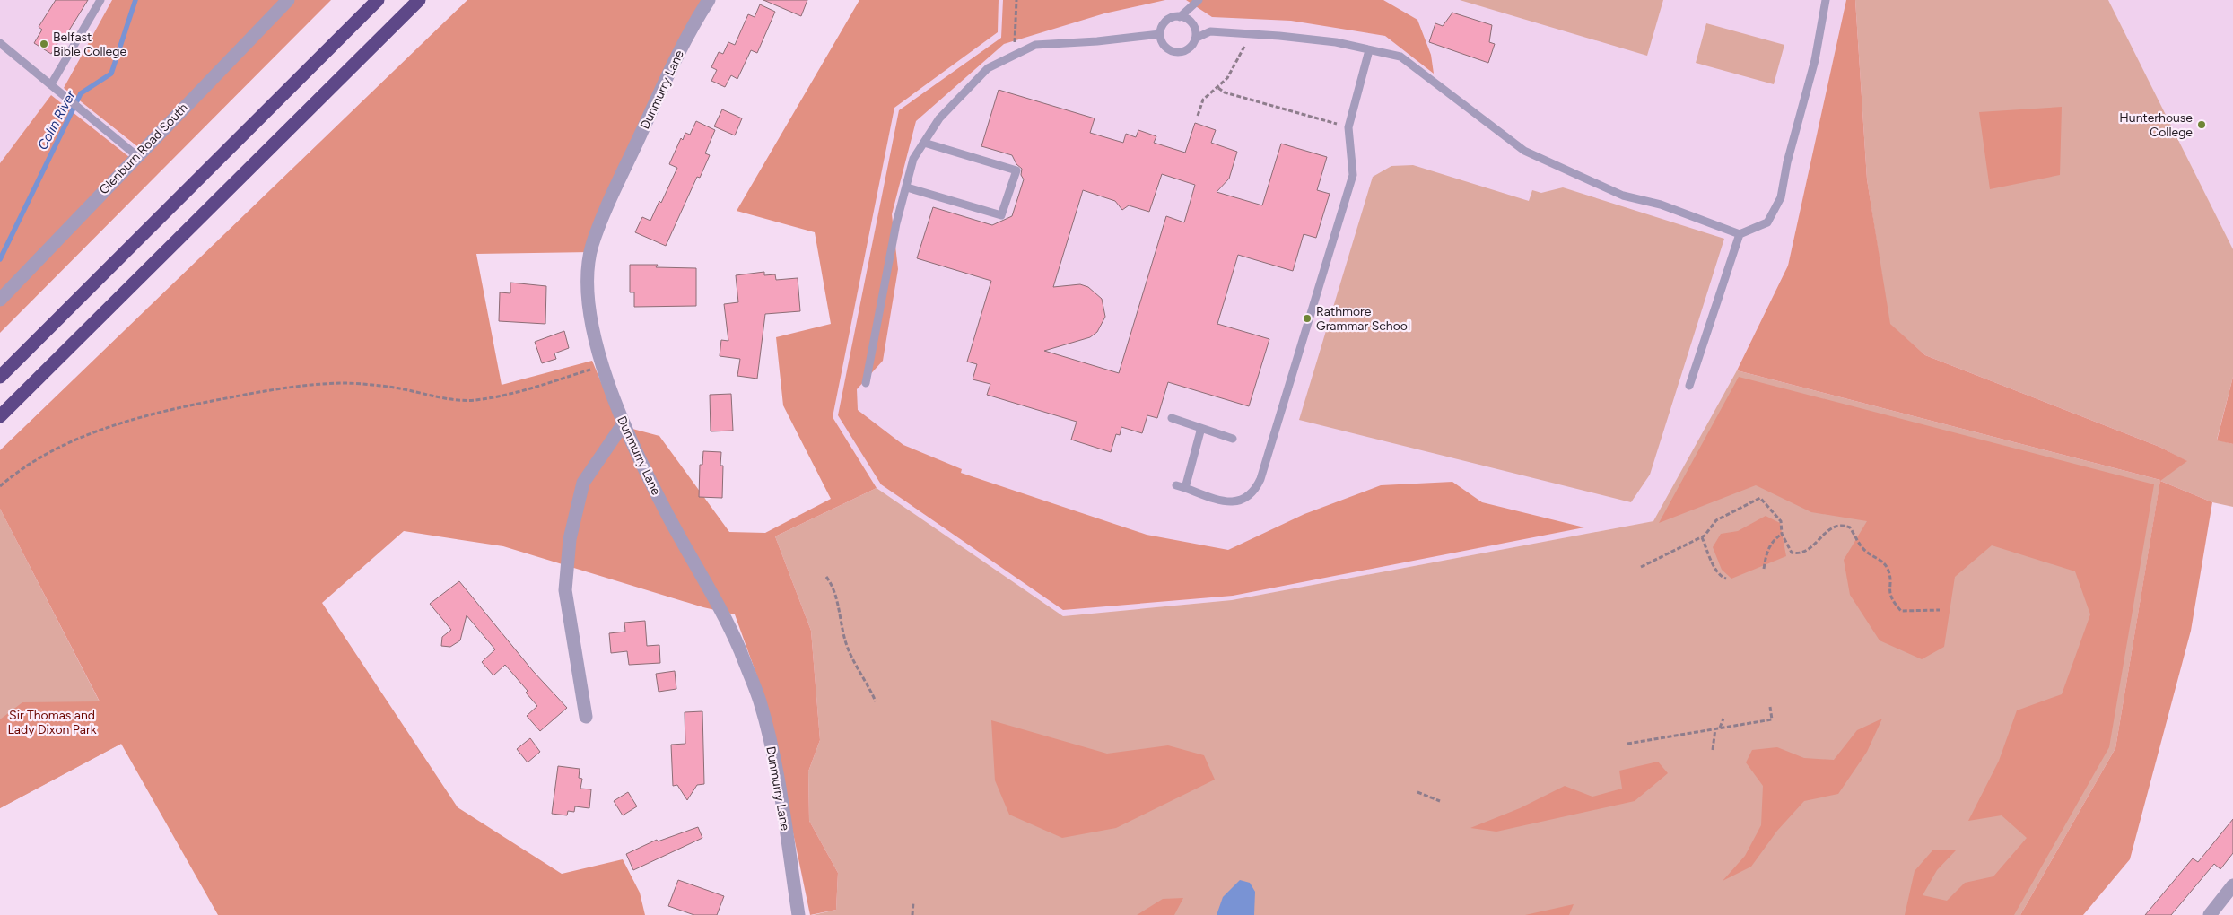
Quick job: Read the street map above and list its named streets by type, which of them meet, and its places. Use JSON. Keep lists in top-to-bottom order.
{
  "streets": {
    "street": ["Dunmurry Lane", "Glenburn Road South"]
  },
  "water": ["Colin River"],
  "parks": ["Sir Thomas and Lady Dixon Park"],
  "places": ["Belfast Bible College", "Hunterhouse College", "Rathmore Grammar School"]
}
